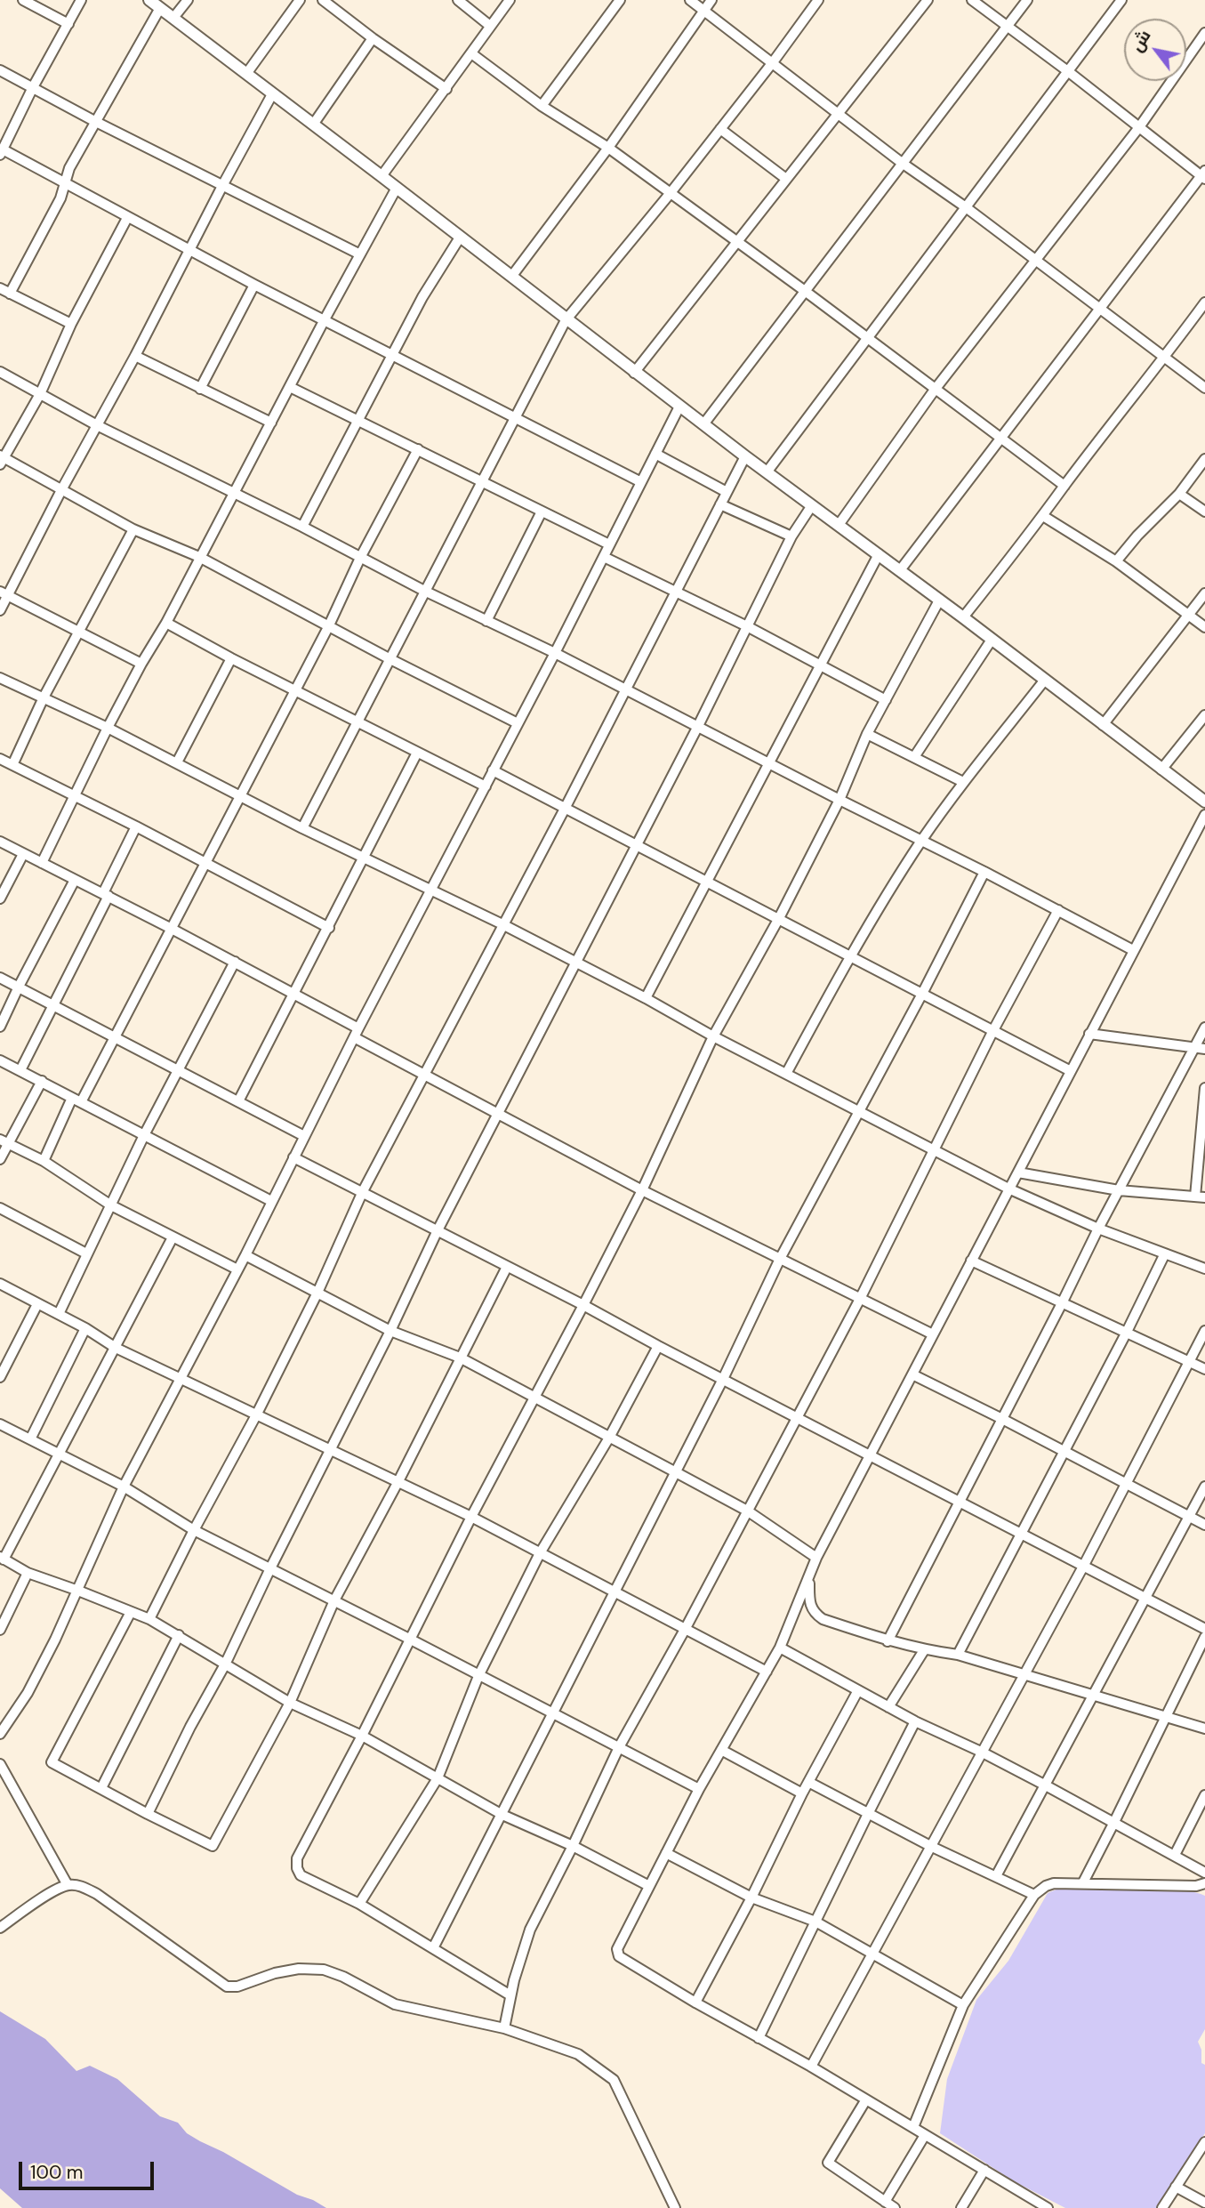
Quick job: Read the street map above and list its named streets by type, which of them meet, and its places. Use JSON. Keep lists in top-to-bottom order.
{
  "scale_bar": "100 m",
  "north": "top left"
}
